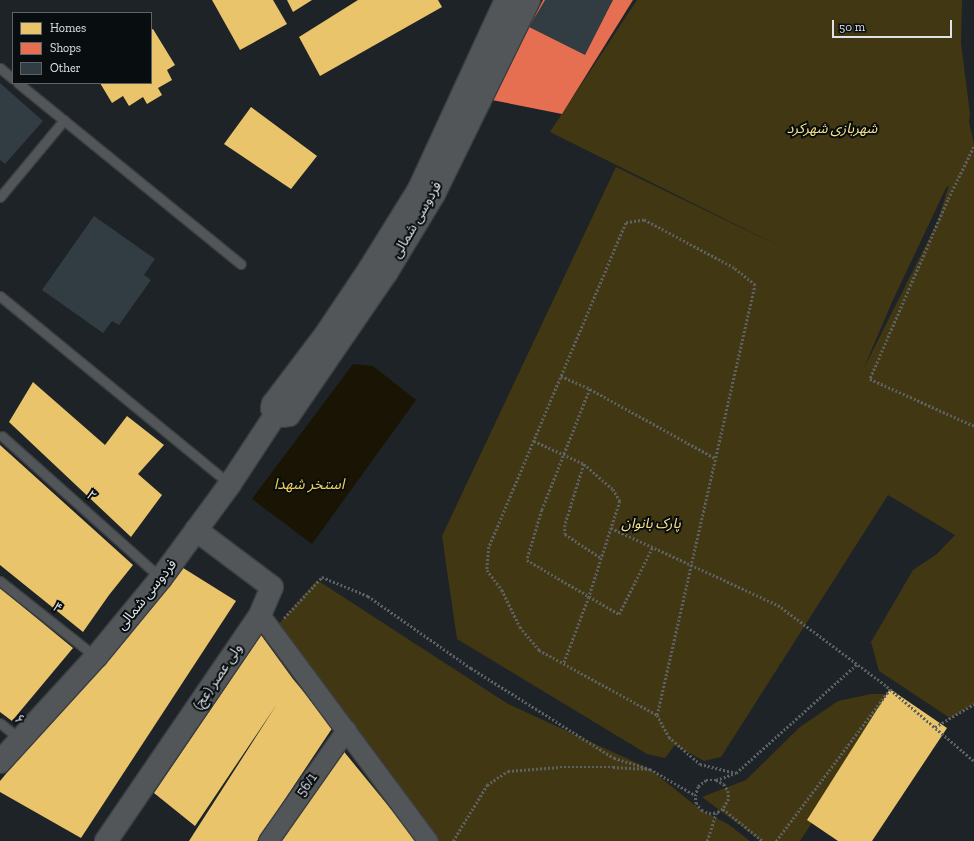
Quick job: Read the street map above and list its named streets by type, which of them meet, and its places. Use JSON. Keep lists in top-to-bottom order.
{
  "streets": {
    "main road": ["فردوسی شمالی", "ولی عصر (عج)"],
    "street": ["56/1"],
    "lane": ["۲", "۴", "۶"]
  },
  "crossings": [
    ["فردوسی شمالی", "۲"],
    ["فردوسی شمالی", "۴"],
    ["فردوسی شمالی", "ولی عصر (عج)"],
    ["فردوسی شمالی", "۶"]
  ],
  "water": ["استخر شهدا"],
  "parks": ["شهربازی شهرکرد", "پارک بانوان"],
  "legend": ["Homes", "Shops", "Other"],
  "scale_bar": "50 m"
}
